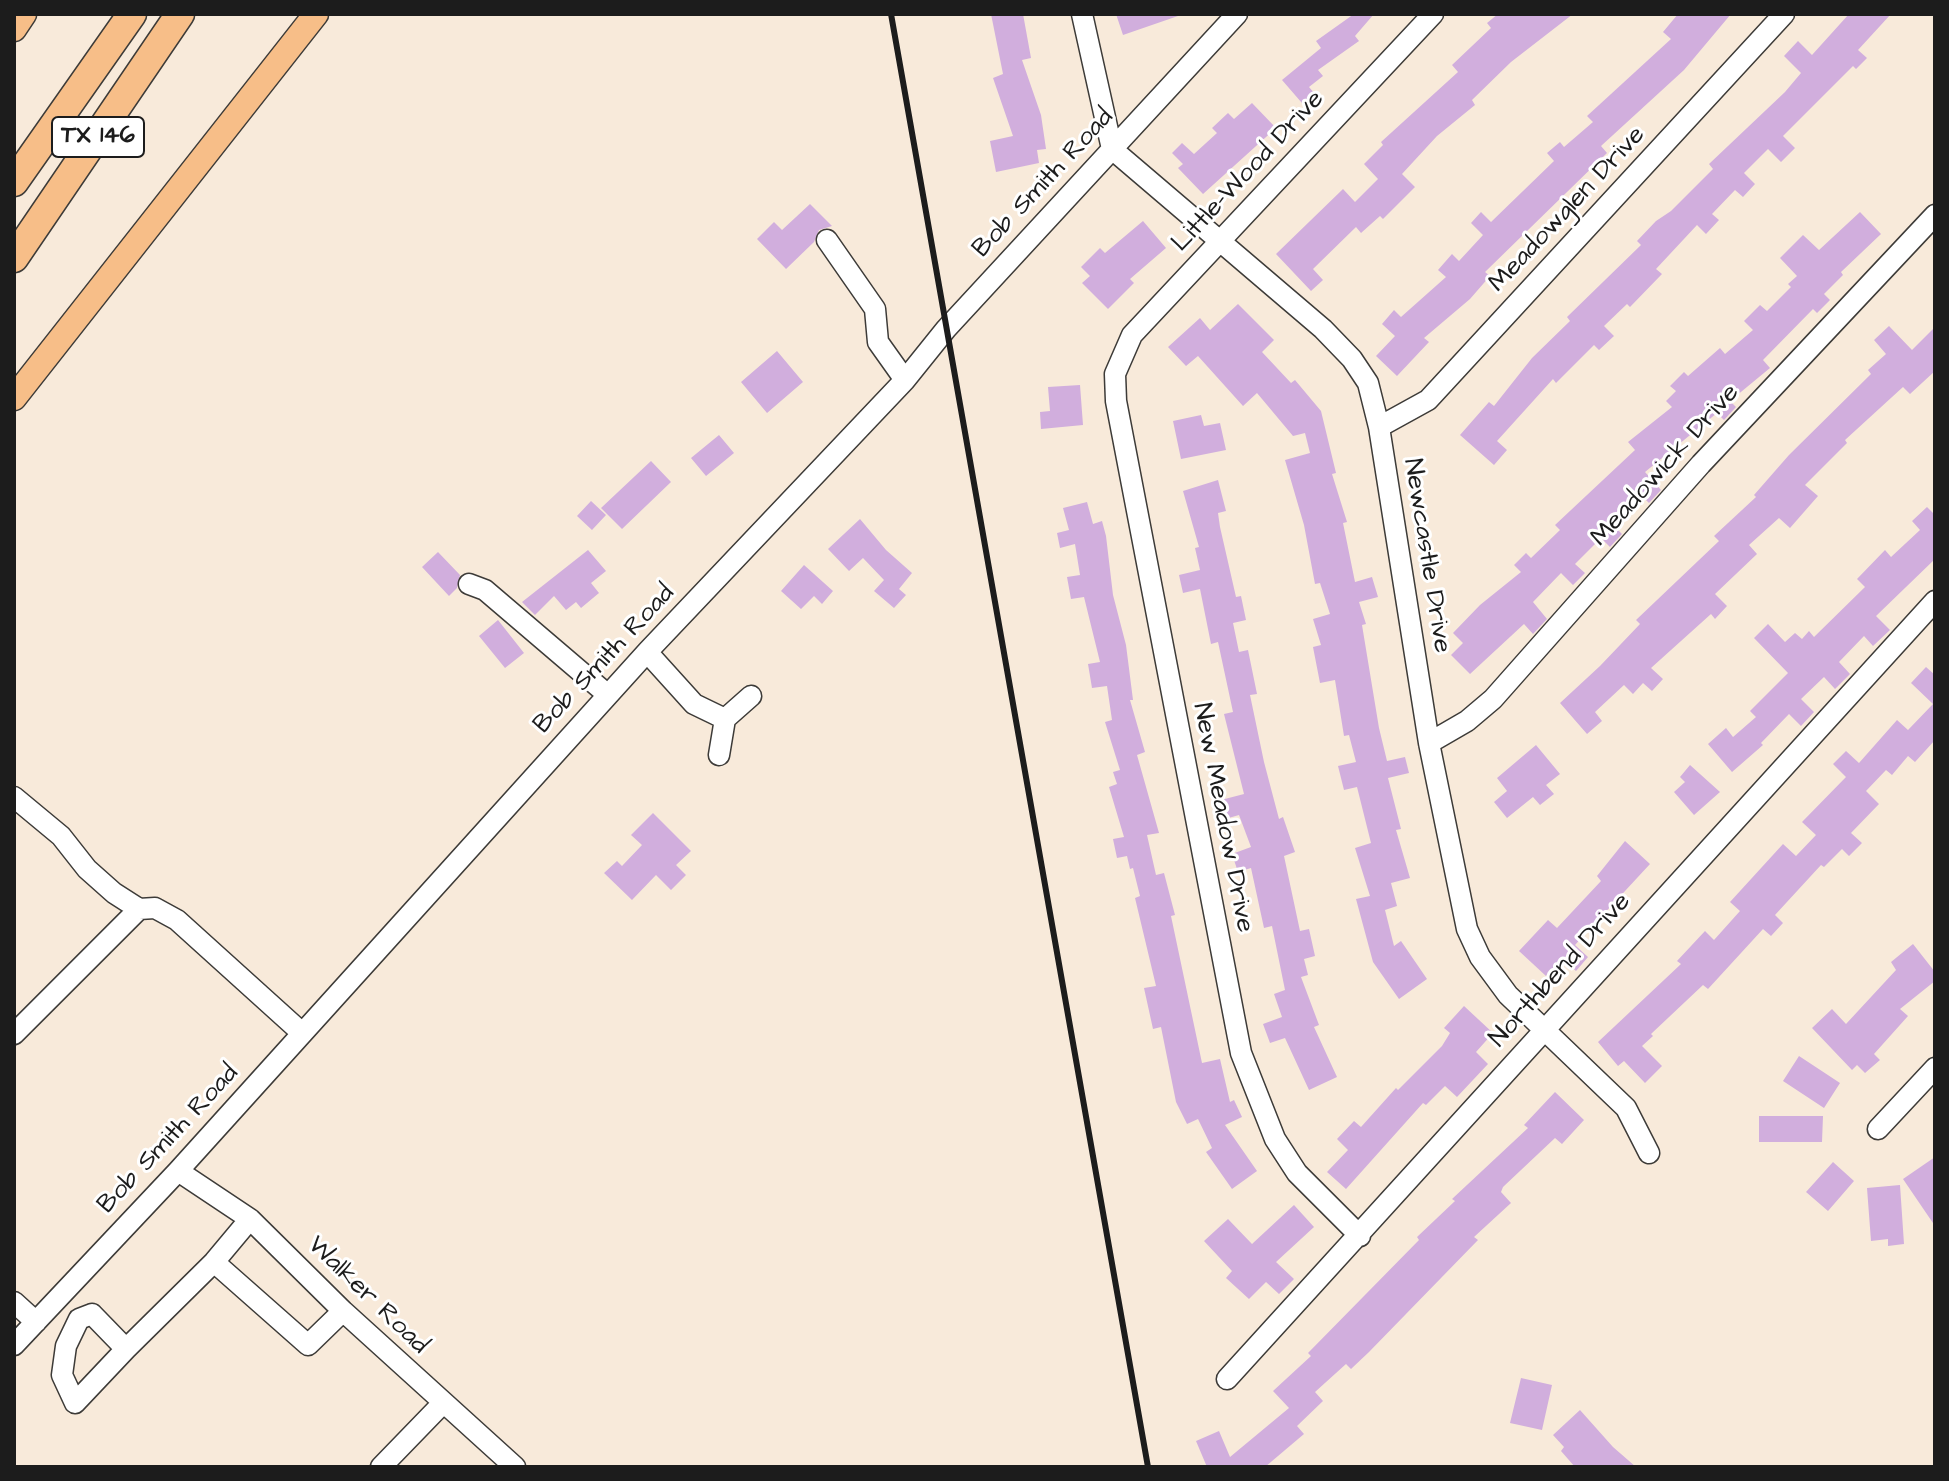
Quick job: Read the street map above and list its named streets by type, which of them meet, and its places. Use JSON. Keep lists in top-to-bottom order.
{
  "streets": {
    "highway": ["TX 146"],
    "street": [
      "Little-Wood Drive",
      "Bob Smith Road",
      "Meadowglen Drive",
      "Meadowick Drive",
      "Newcastle Drive",
      "New Meadow Drive",
      "Northbend Drive",
      "Walker Road"
    ]
  },
  "crossings": [
    ["Little-Wood Drive", "Newcastle Drive"],
    ["Little-Wood Drive", "New Meadow Drive"],
    ["Bob Smith Road", "Newcastle Drive"],
    ["Bob Smith Road", "Walker Road"],
    ["Meadowglen Drive", "Newcastle Drive"],
    ["Meadowick Drive", "Newcastle Drive"],
    ["Newcastle Drive", "Northbend Drive"],
    ["New Meadow Drive", "Northbend Drive"]
  ]
}
